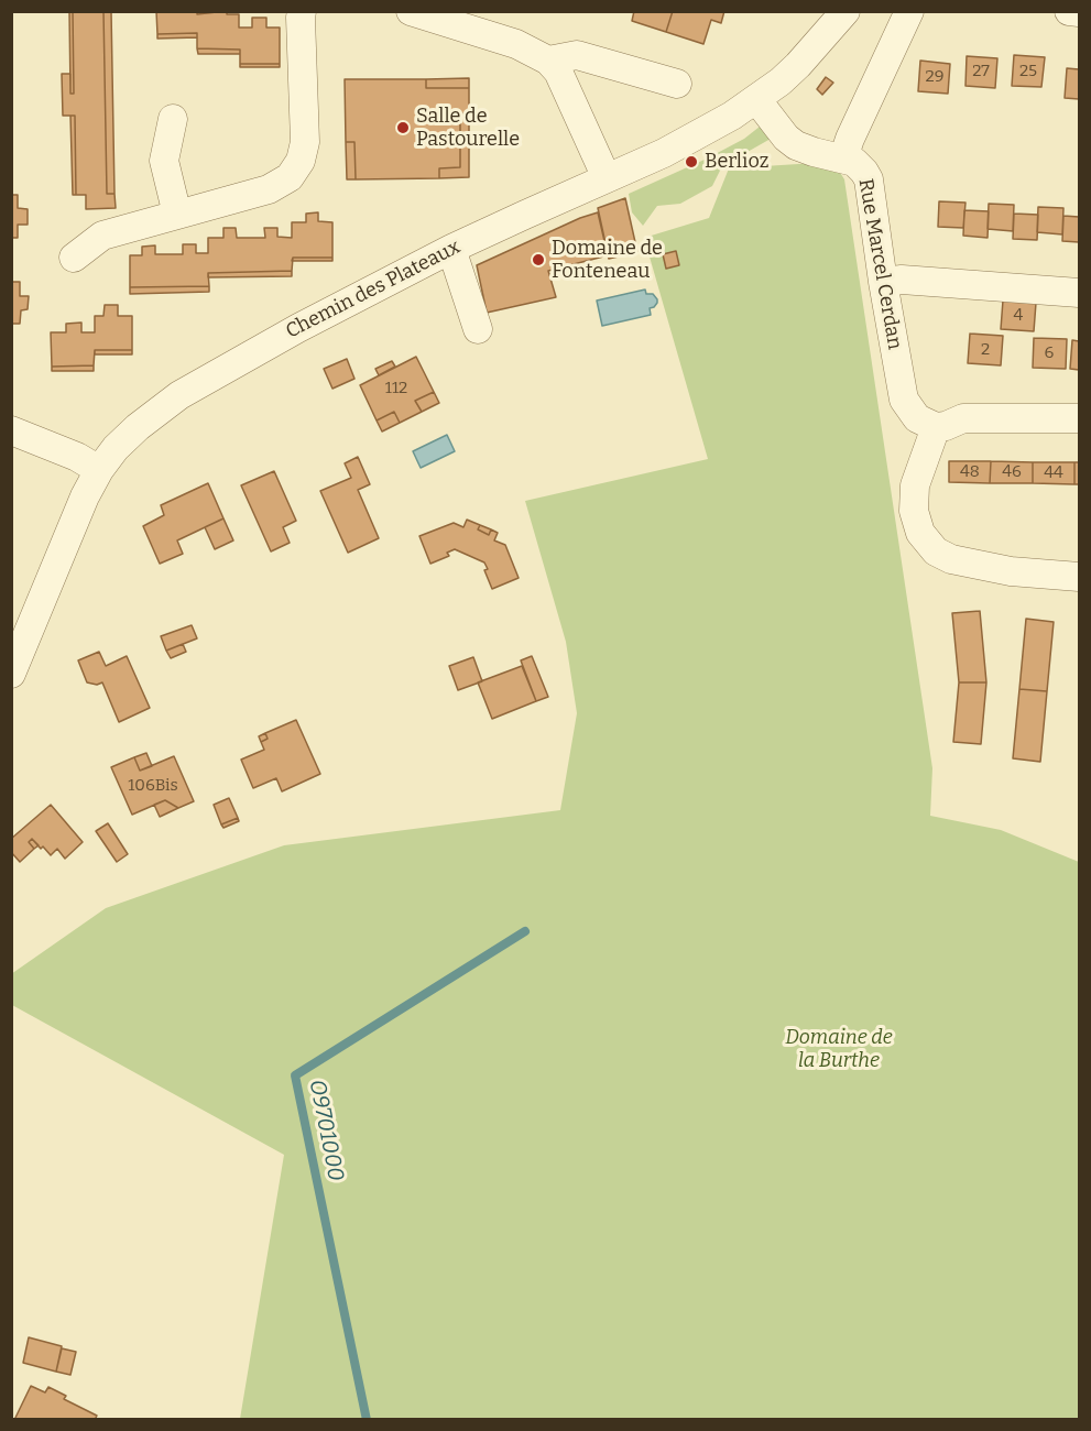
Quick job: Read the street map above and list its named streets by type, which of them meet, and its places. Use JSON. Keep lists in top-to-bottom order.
{
  "streets": {
    "street": ["Rue Marcel Cerdan", "Chemin des Plateaux"]
  },
  "crossings": [
    ["Rue Marcel Cerdan", "Chemin des Plateaux"]
  ],
  "water": ["O9701000"],
  "parks": ["Domaine de la Burthe"],
  "places": ["Salle de Pastourelle", "Berlioz", "Domaine de Fonteneau"],
  "house_numbers": [
    "27",
    "25",
    "29",
    "4",
    "2",
    "6",
    "112",
    "48",
    "46",
    "44",
    "106Bis"
  ]
}
